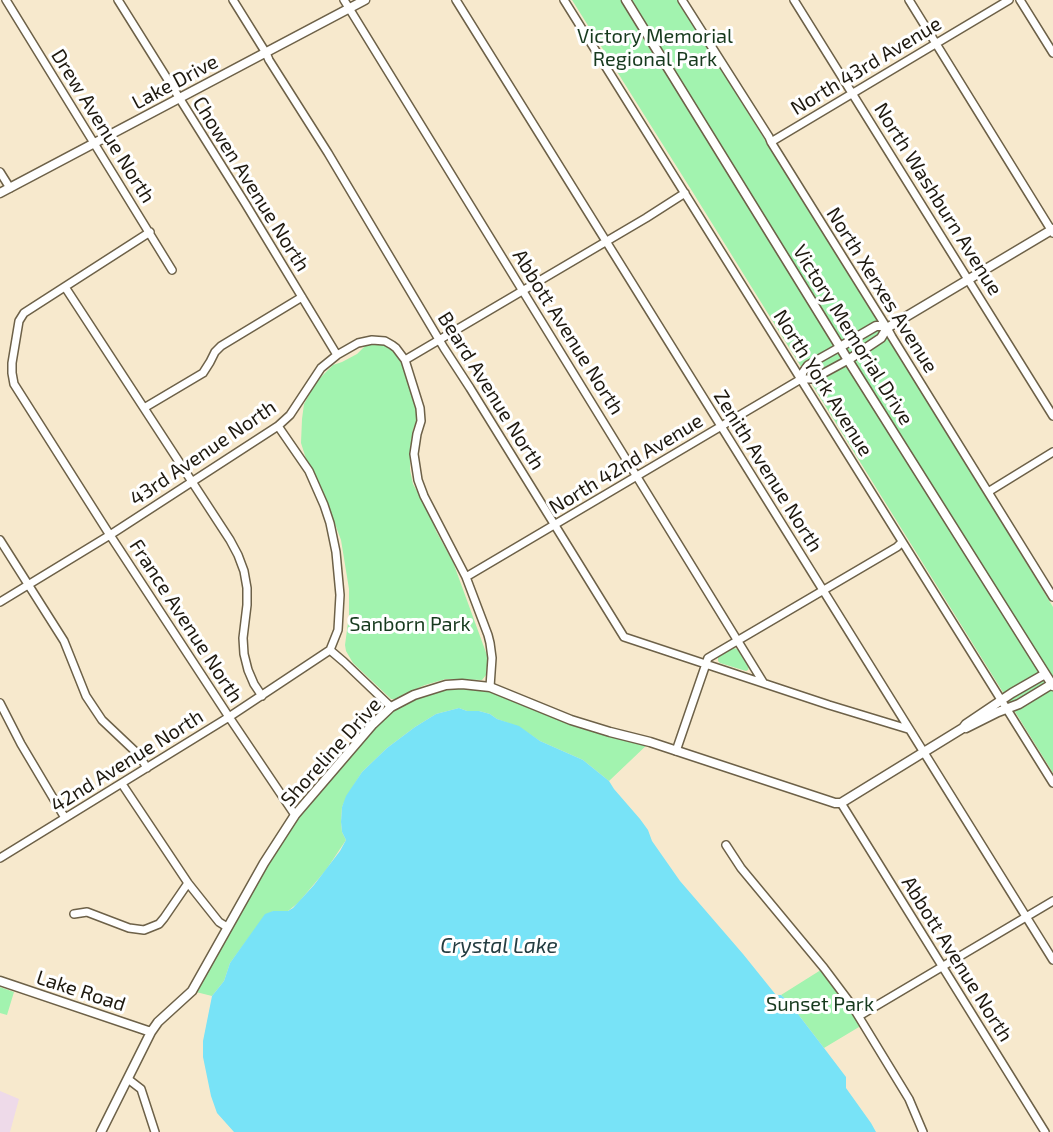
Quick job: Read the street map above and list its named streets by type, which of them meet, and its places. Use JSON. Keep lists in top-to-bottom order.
{
  "streets": {
    "street": [
      "North 43rd Avenue",
      "Lake Drive",
      "Drew Avenue North",
      "Chowen Avenue North",
      "North Washburn Avenue",
      "North Xerxes Avenue",
      "Abbott Avenue North",
      "Victory Memorial Drive",
      "North York Avenue",
      "Beard Avenue North",
      "43rd Avenue North",
      "North 42nd Avenue",
      "Zenith Avenue North",
      "France Avenue North",
      "Shoreline Drive",
      "42nd Avenue North",
      "Lake Road"
    ]
  },
  "crossings": [
    ["North 43rd Avenue", "North Washburn Avenue"],
    ["North 43rd Avenue", "North Xerxes Avenue"],
    ["Lake Drive", "Drew Avenue North"],
    ["Lake Drive", "Chowen Avenue North"],
    ["Lake Drive", "Abbott Avenue North"],
    ["Lake Drive", "Beard Avenue North"],
    ["Chowen Avenue North", "43rd Avenue North"],
    ["North Washburn Avenue", "North 42nd Avenue"],
    ["North Xerxes Avenue", "North 42nd Avenue"],
    ["Abbott Avenue North", "Beard Avenue North"],
    ["Abbott Avenue North", "North 42nd Avenue"],
    ["Abbott Avenue North", "Shoreline Drive"],
    ["Victory Memorial Drive", "North 42nd Avenue"],
    ["North York Avenue", "North 42nd Avenue"],
    ["Beard Avenue North", "North 42nd Avenue"],
    ["Beard Avenue North", "Zenith Avenue North"],
    ["43rd Avenue North", "France Avenue North"],
    ["North 42nd Avenue", "Zenith Avenue North"],
    ["France Avenue North", "Shoreline Drive"],
    ["France Avenue North", "42nd Avenue North"],
    ["Shoreline Drive", "Lake Road"]
  ],
  "water": ["Crystal Lake"],
  "parks": ["Victory Memorial Regional Park", "Sanborn Park", "Sunset Park"]
}
